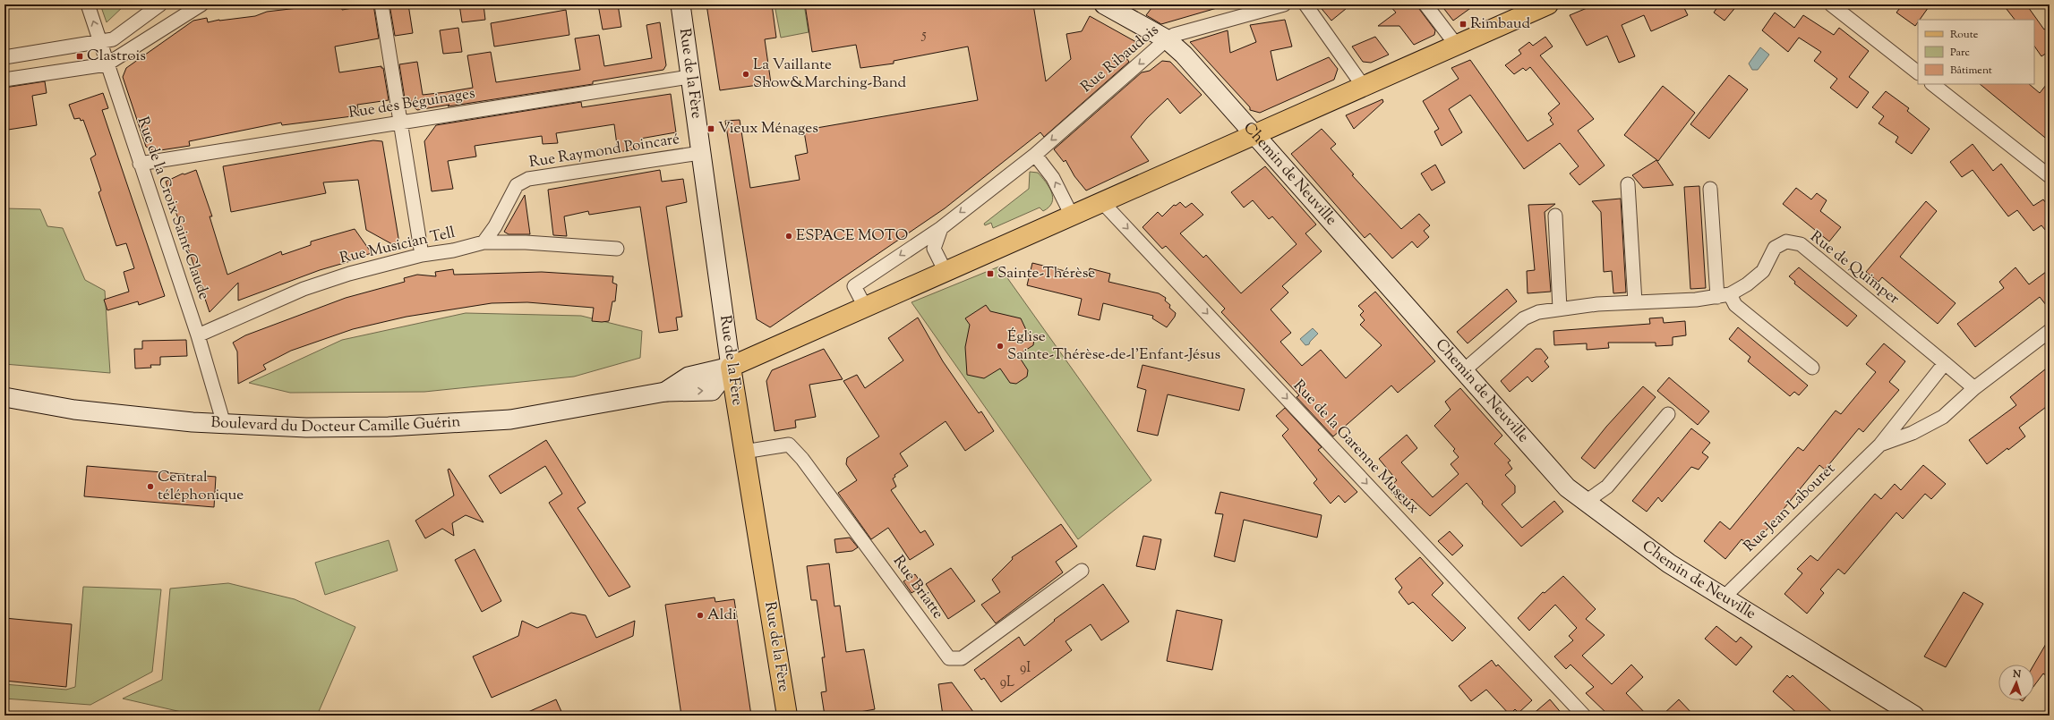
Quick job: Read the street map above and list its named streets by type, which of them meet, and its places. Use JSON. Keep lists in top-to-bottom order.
{
  "streets": {
    "main road": ["Rue de la Fère", "Chemin de Neuville", "Boulevard du Docteur Camille Guérin"],
    "street": [
      "Rue Ribaudois",
      "Rue des Béguinages",
      "Rue Raymond Poincaré",
      "Rue de la Croix Saint-Claude",
      "Rue Musician Tell",
      "Rue de Quimper",
      "Rue de la Garenne Museux",
      "Rue Jean Labouret",
      "Rue Briatte"
    ]
  },
  "crossings": [
    ["Rue Ribaudois", "Chemin de Neuville"],
    ["Rue de la Fère", "Rue des Béguinages"],
    ["Rue de la Fère", "Rue Raymond Poincaré"],
    ["Rue de la Fère", "Boulevard du Docteur Camille Guérin"],
    ["Rue de la Fère", "Rue Briatte"],
    ["Rue des Béguinages", "Rue de la Croix Saint-Claude"],
    ["Rue Raymond Poincaré", "Rue Musician Tell"],
    ["Chemin de Neuville", "Rue de Quimper"],
    ["Chemin de Neuville", "Rue Jean Labouret"],
    ["Rue de la Croix Saint-Claude", "Rue Musician Tell"],
    ["Rue de la Croix Saint-Claude", "Boulevard du Docteur Camille Guérin"],
    ["Rue de Quimper", "Rue Jean Labouret"]
  ],
  "one_way": ["Rue Ribaudois", "Rue de la Garenne Museux"],
  "places": {
    "transit": [
      "Rimbaud",
      "Clastrois",
      "Vieux Ménages",
      "Sainte-Thérèse"
    ],
    "other": [
      "La Vaillante Show&Marching-Band",
      "ESPACE MOTO",
      "Église Sainte-Thérèse-de-l'Enfant-Jésus",
      "Central téléphonique",
      "Aldi"
    ]
  },
  "house_numbers": ["5", "9I", "9L"],
  "legend": ["Route", "Parc", "Bâtiment"],
  "north": "top"
}
